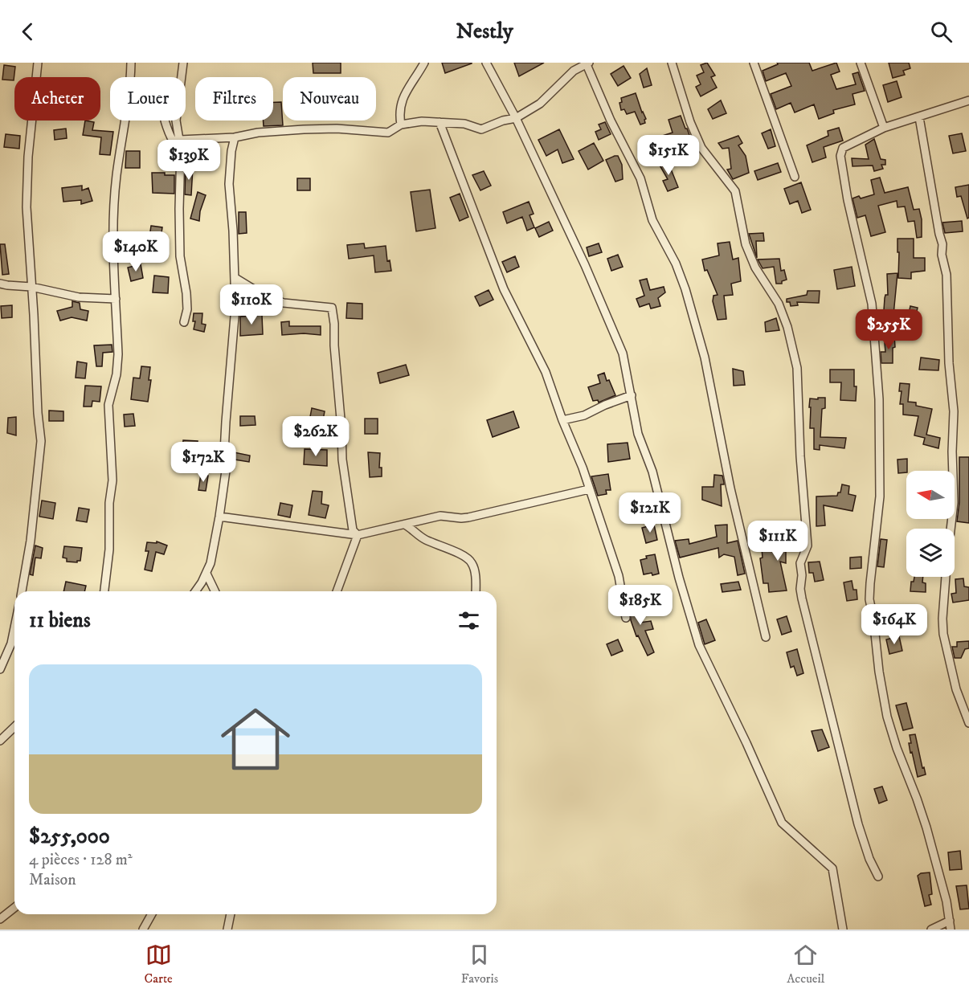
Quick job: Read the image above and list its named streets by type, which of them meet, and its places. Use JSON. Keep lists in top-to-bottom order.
{
  "north": "left",
  "page": {
    "header": "Nestly",
    "chip": [
      "Acheter",
      "Louer",
      "Filtres",
      "Nouveau"
    ],
    "price": [
      "$151K",
      "$139K",
      "$140K",
      "$110K",
      "$255K",
      "$262K",
      "$172K",
      "$121K",
      "$111K",
      "$185K",
      "$164K"
    ],
    "heading": "11 biens",
    "list": [
      {
        "name": "$255,000",
        "note": "4 pièces · 128 m² · Maison"
      }
    ],
    "tabs": ["Carte", "Favoris", "Accueil"]
  }
}
